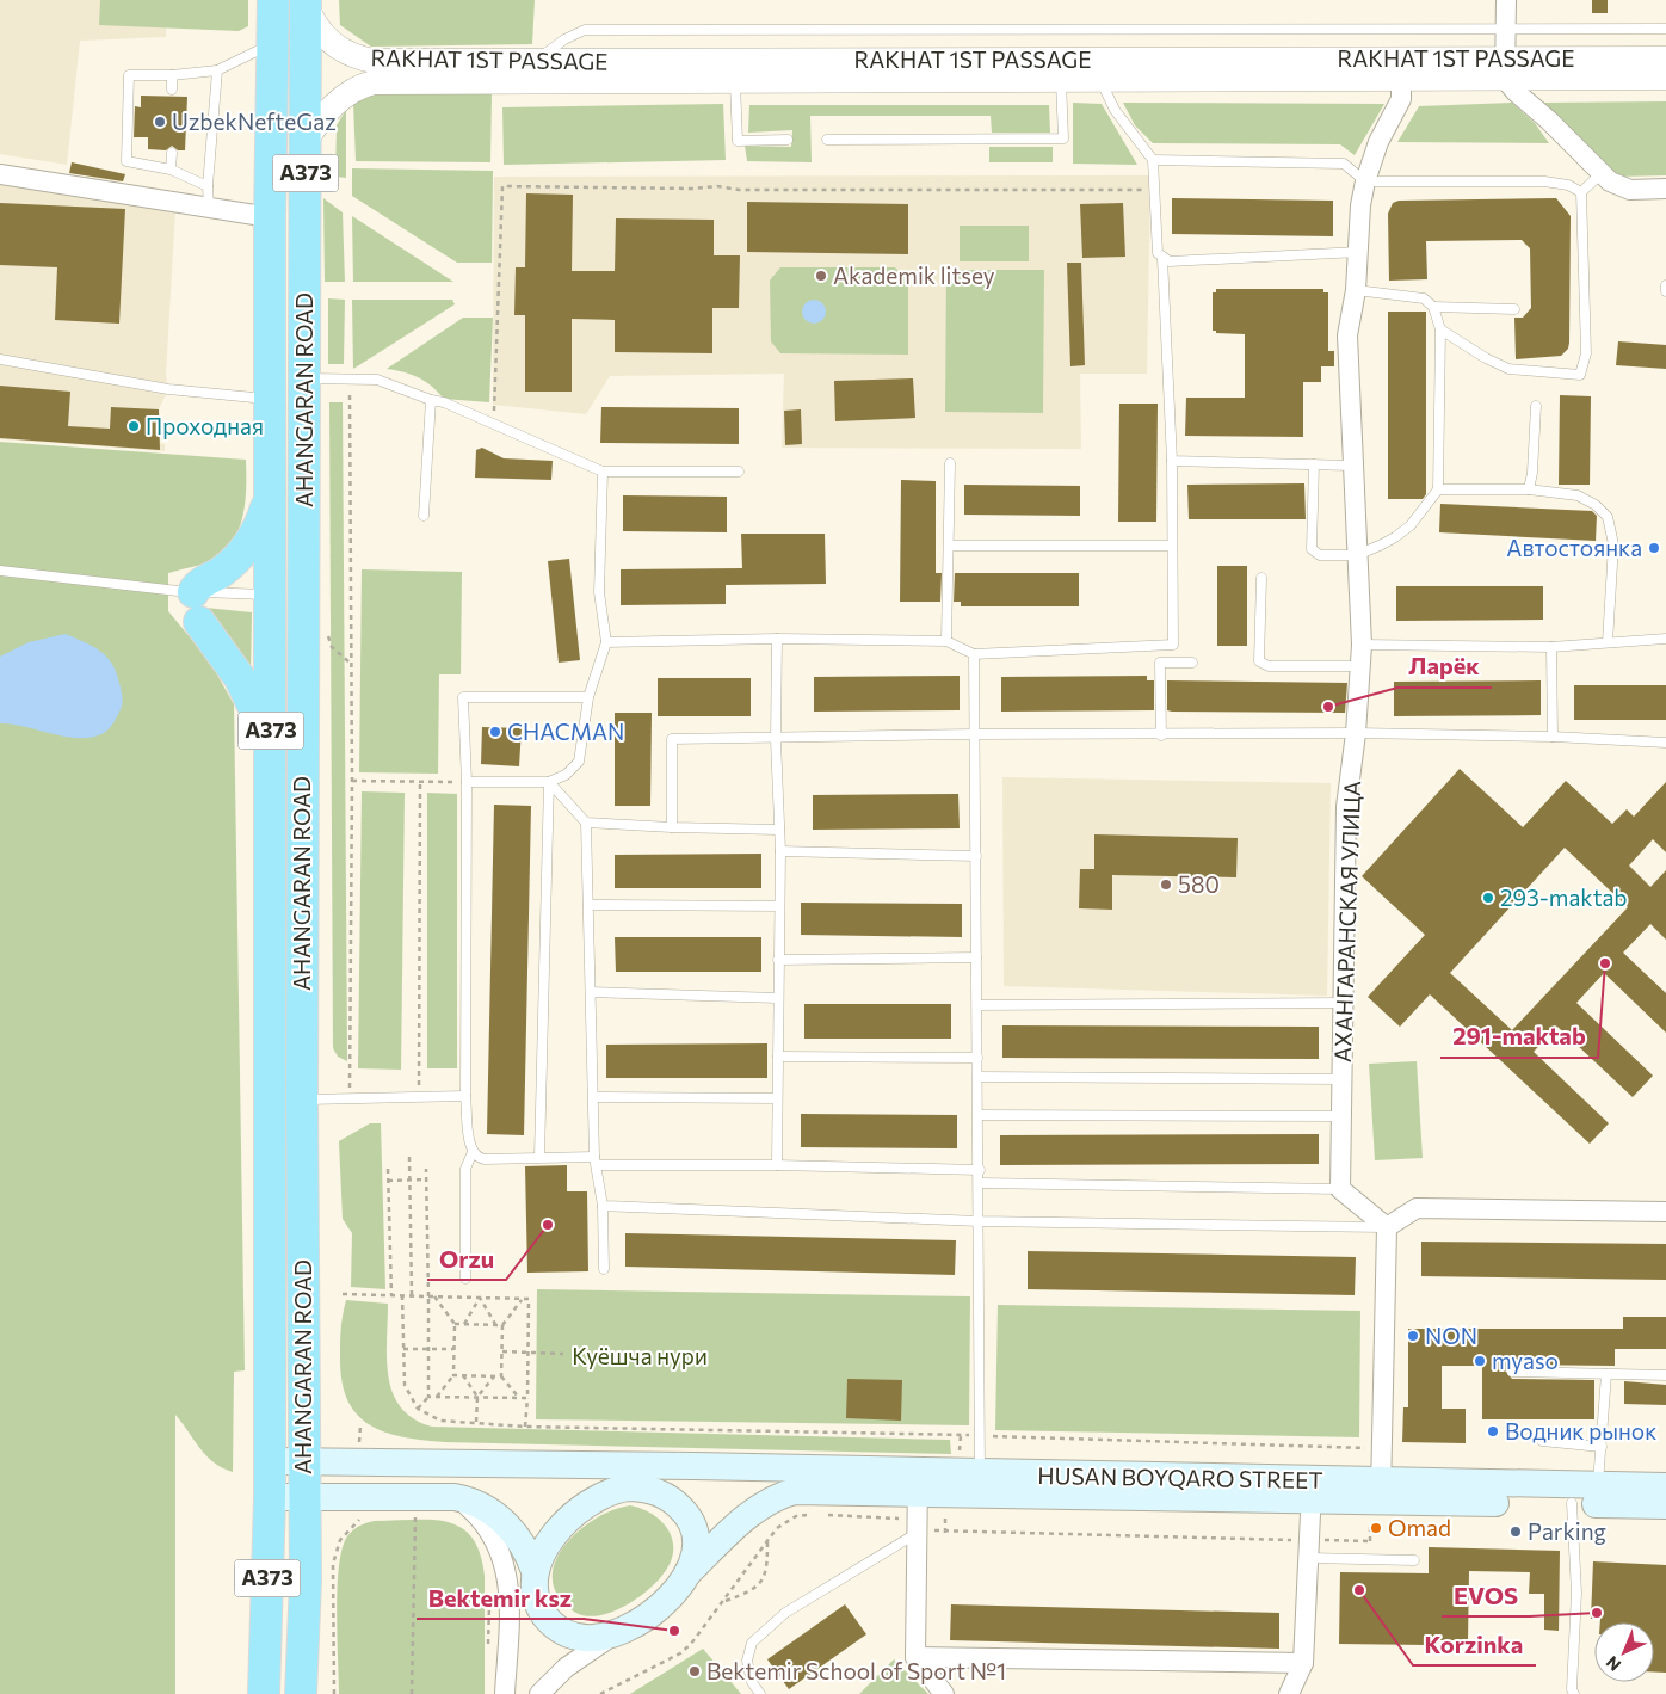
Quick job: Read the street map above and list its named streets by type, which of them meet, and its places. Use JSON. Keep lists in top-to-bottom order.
{
  "streets": {
    "highway": ["A373", "AHANGARAN ROAD"],
    "main road": ["HUSAN BOYQARO STREET"],
    "street": ["RAKHAT 1ST PASSAGE", "АХАНГАРАНСКАЯ УЛИЦА"]
  },
  "crossings": [
    ["RAKHAT 1ST PASSAGE", "AHANGARAN ROAD"],
    ["RAKHAT 1ST PASSAGE", "АХАНГАРАНСКАЯ УЛИЦА"]
  ],
  "parks": ["Куёшча нури"],
  "places": [
    "UzbekNefteGaz",
    "Akademik litsey",
    "Проходная",
    "Автостоянка",
    "Ларёк",
    "CHACMAN",
    "580",
    "293-maktab",
    "291-maktab",
    "Orzu",
    "NON",
    "myaso",
    "Водник рынок",
    "Omad",
    "Parking",
    "Korzinka",
    "EVOS",
    "Bektemir ksz",
    "Bektemir School of Sport №1"
  ],
  "north": "bottom left"
}
